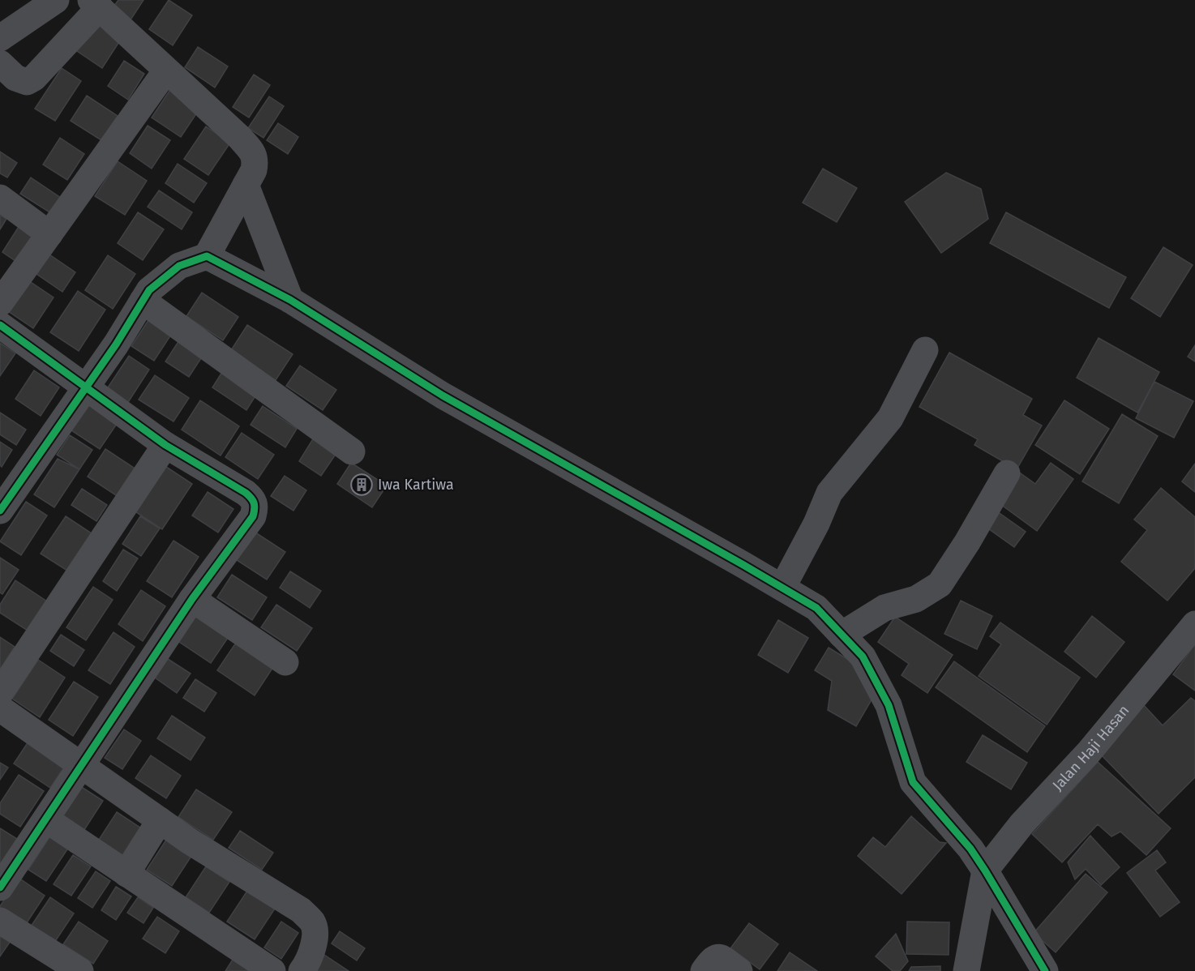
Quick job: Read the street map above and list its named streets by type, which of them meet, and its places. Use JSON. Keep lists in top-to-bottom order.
{
  "streets": {
    "street": ["Jalan Haji Hasan"]
  },
  "places": {
    "building": ["Iwa Kartiwa"]
  }
}
